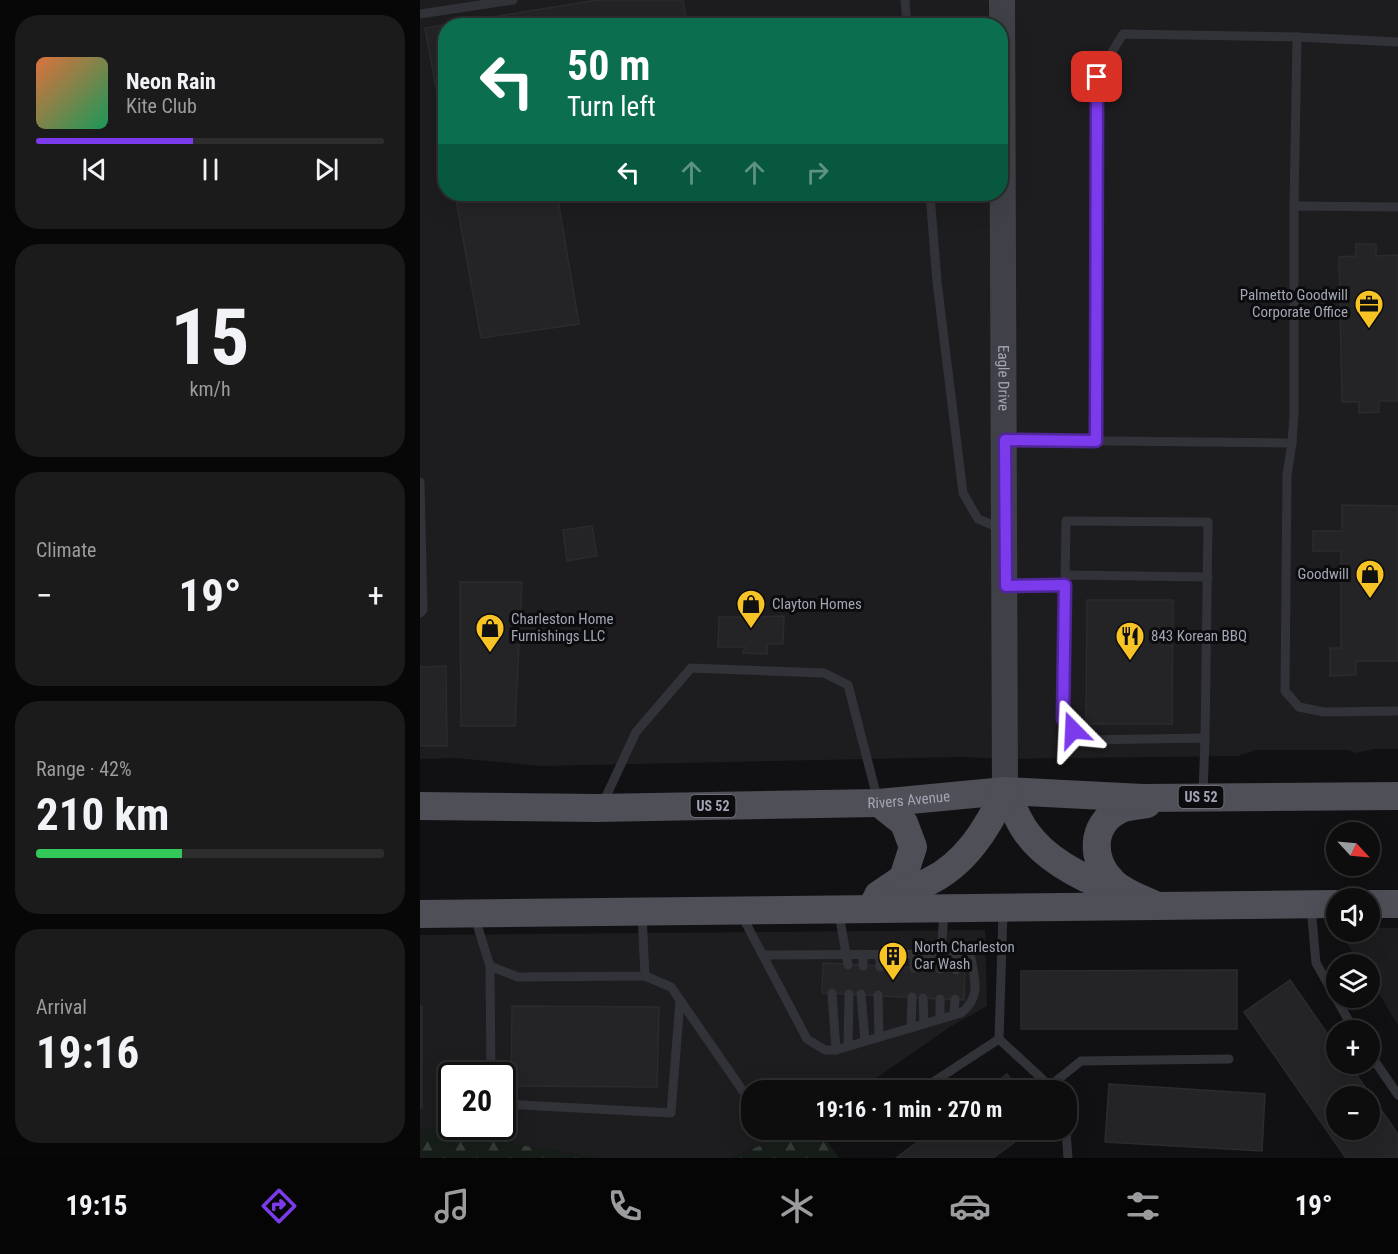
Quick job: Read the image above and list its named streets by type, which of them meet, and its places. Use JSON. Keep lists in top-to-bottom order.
{
  "streets": {
    "main road": ["US 52", "Rivers Avenue"],
    "street": ["Eagle Drive"]
  },
  "crossings": [
    ["Eagle Drive", "Rivers Avenue"]
  ],
  "places": {
    "office": ["Palmetto Goodwill Corporate Office"],
    "shop": ["Goodwill", "Clayton Homes", "Charleston Home Furnishings LLC"],
    "restaurant": ["843 Korean BBQ"],
    "building": ["North Charleston Car Wash"]
  },
  "north": "bottom right",
  "page": {
    "turn": ["50 m", "Turn left"],
    "song": ["Neon Rain", "Kite Club"],
    "tile": [
      ["15", "km/h"],
      "Climate",
      ["Range · 42%", "210 km"],
      ["Arrival", "19:16"]
    ],
    "heat": ["−", "19°", "+"],
    "map_buttons": ["+", "−"],
    "limit": "20",
    "trip": "19:16 · 1 min · 270 m",
    "tabs": ["19:15", "19°"]
  }
}
